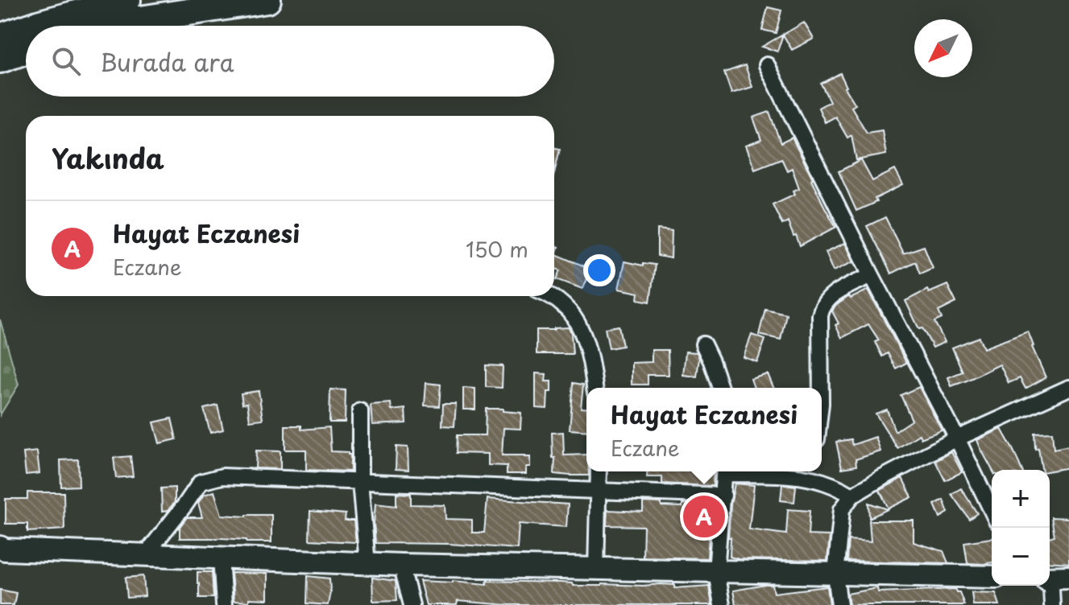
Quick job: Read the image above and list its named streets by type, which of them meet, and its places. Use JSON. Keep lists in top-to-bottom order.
{
  "north": "bottom left",
  "page": {
    "search": "Burada ara",
    "heading": "Yakında",
    "list": [
      {
        "mark": "A",
        "name": "Hayat Eczanesi",
        "note": "Eczane",
        "value": "150 m"
      }
    ],
    "popup": ["Hayat Eczanesi", "Eczane"],
    "map_buttons": ["+", "−"],
    "pins": "A"
  }
}
